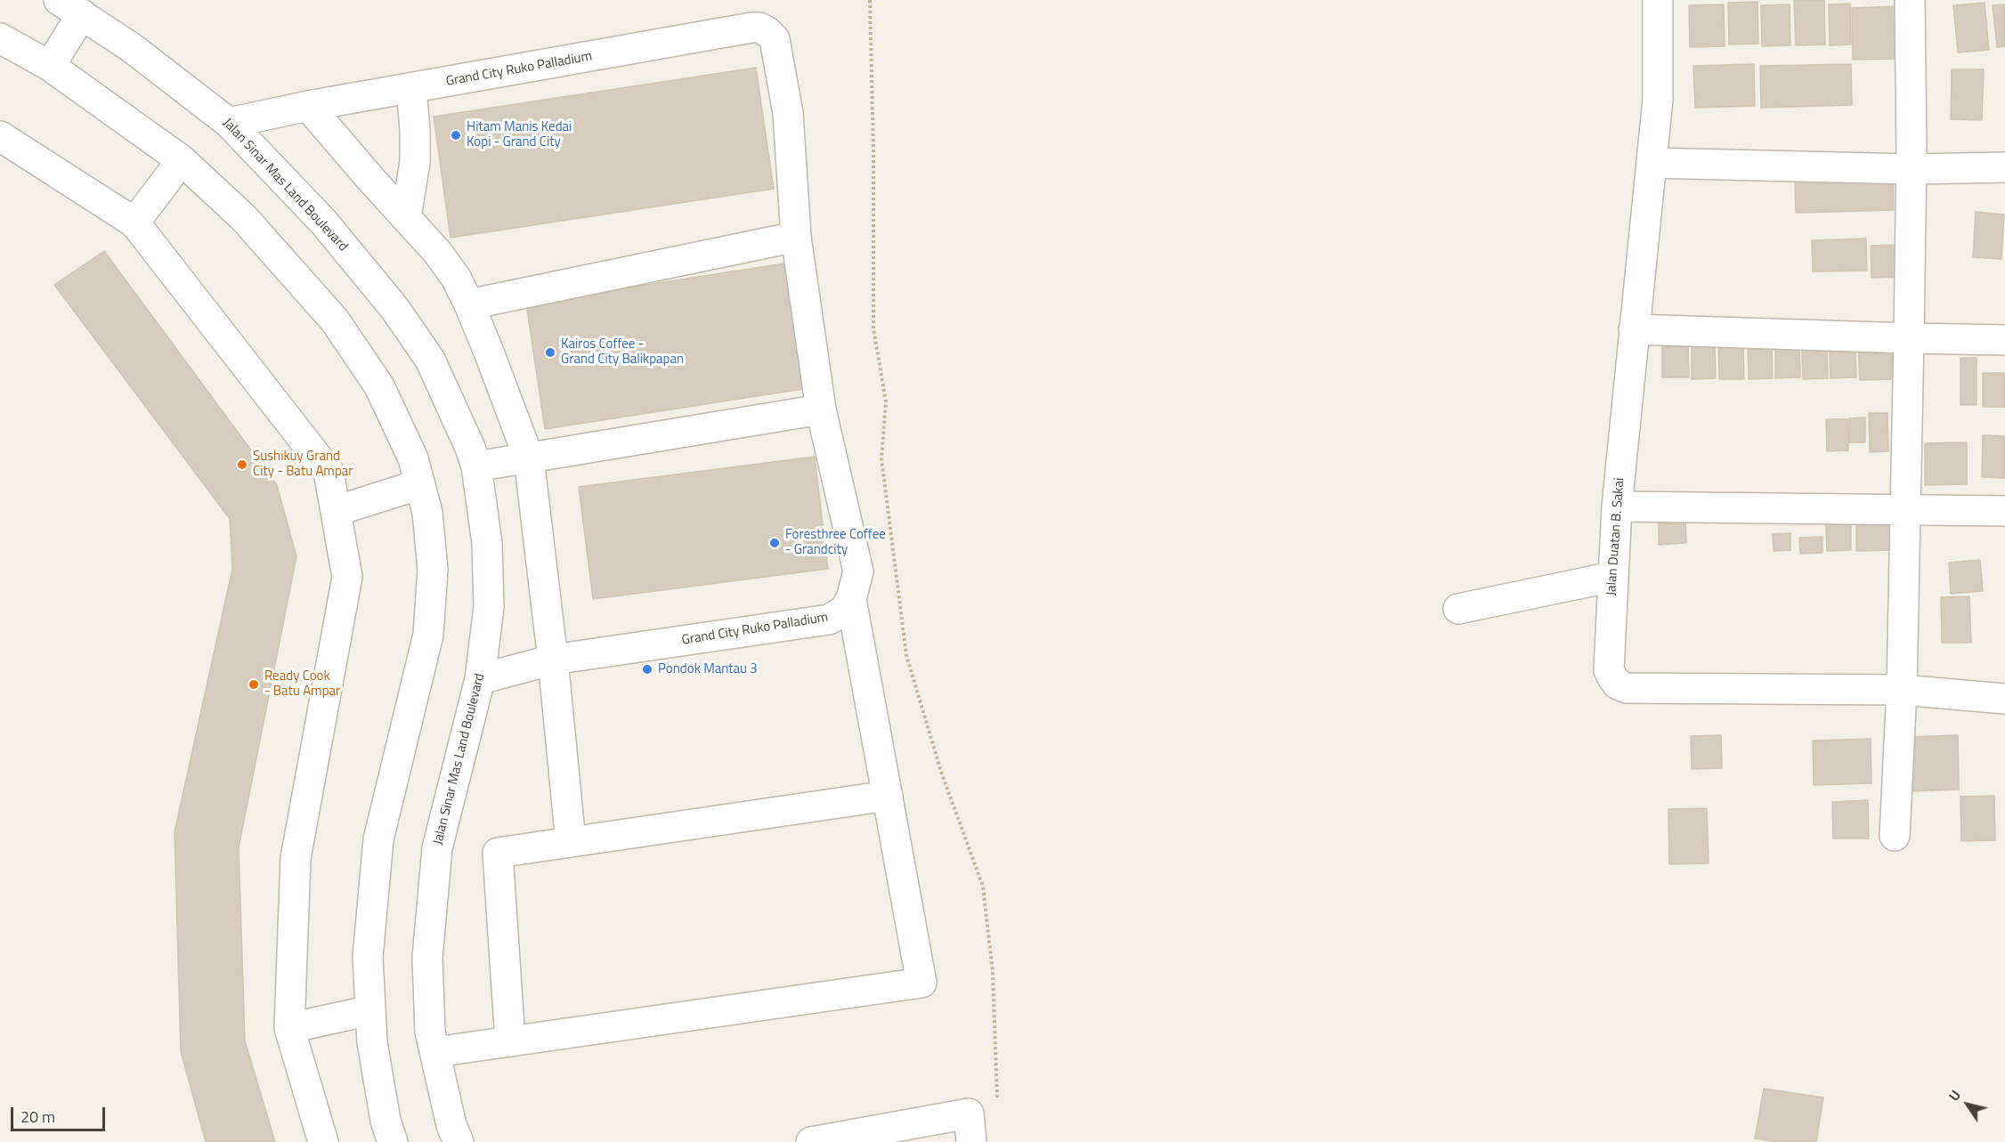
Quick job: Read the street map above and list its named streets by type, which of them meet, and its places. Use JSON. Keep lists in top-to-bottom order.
{
  "streets": {
    "street": ["Grand City Ruko Palladium", "Jalan Sinar Mas Land Boulevard", "Jalan Duatan B. Sakai"]
  },
  "crossings": [
    ["Grand City Ruko Palladium", "Jalan Sinar Mas Land Boulevard"]
  ],
  "places": [
    "Hitam Manis Kedai Kopi - Grand City",
    "Kairos Coffee - Grand City Balikpapan",
    "Sushikuy Grand City - Batu Ampar",
    "Foresthree Coffee - Grandcity",
    "Pondok Mantau 3",
    "Ready Cook - Batu Ampar"
  ],
  "scale_bar": "20 m",
  "north": "top left"
}
